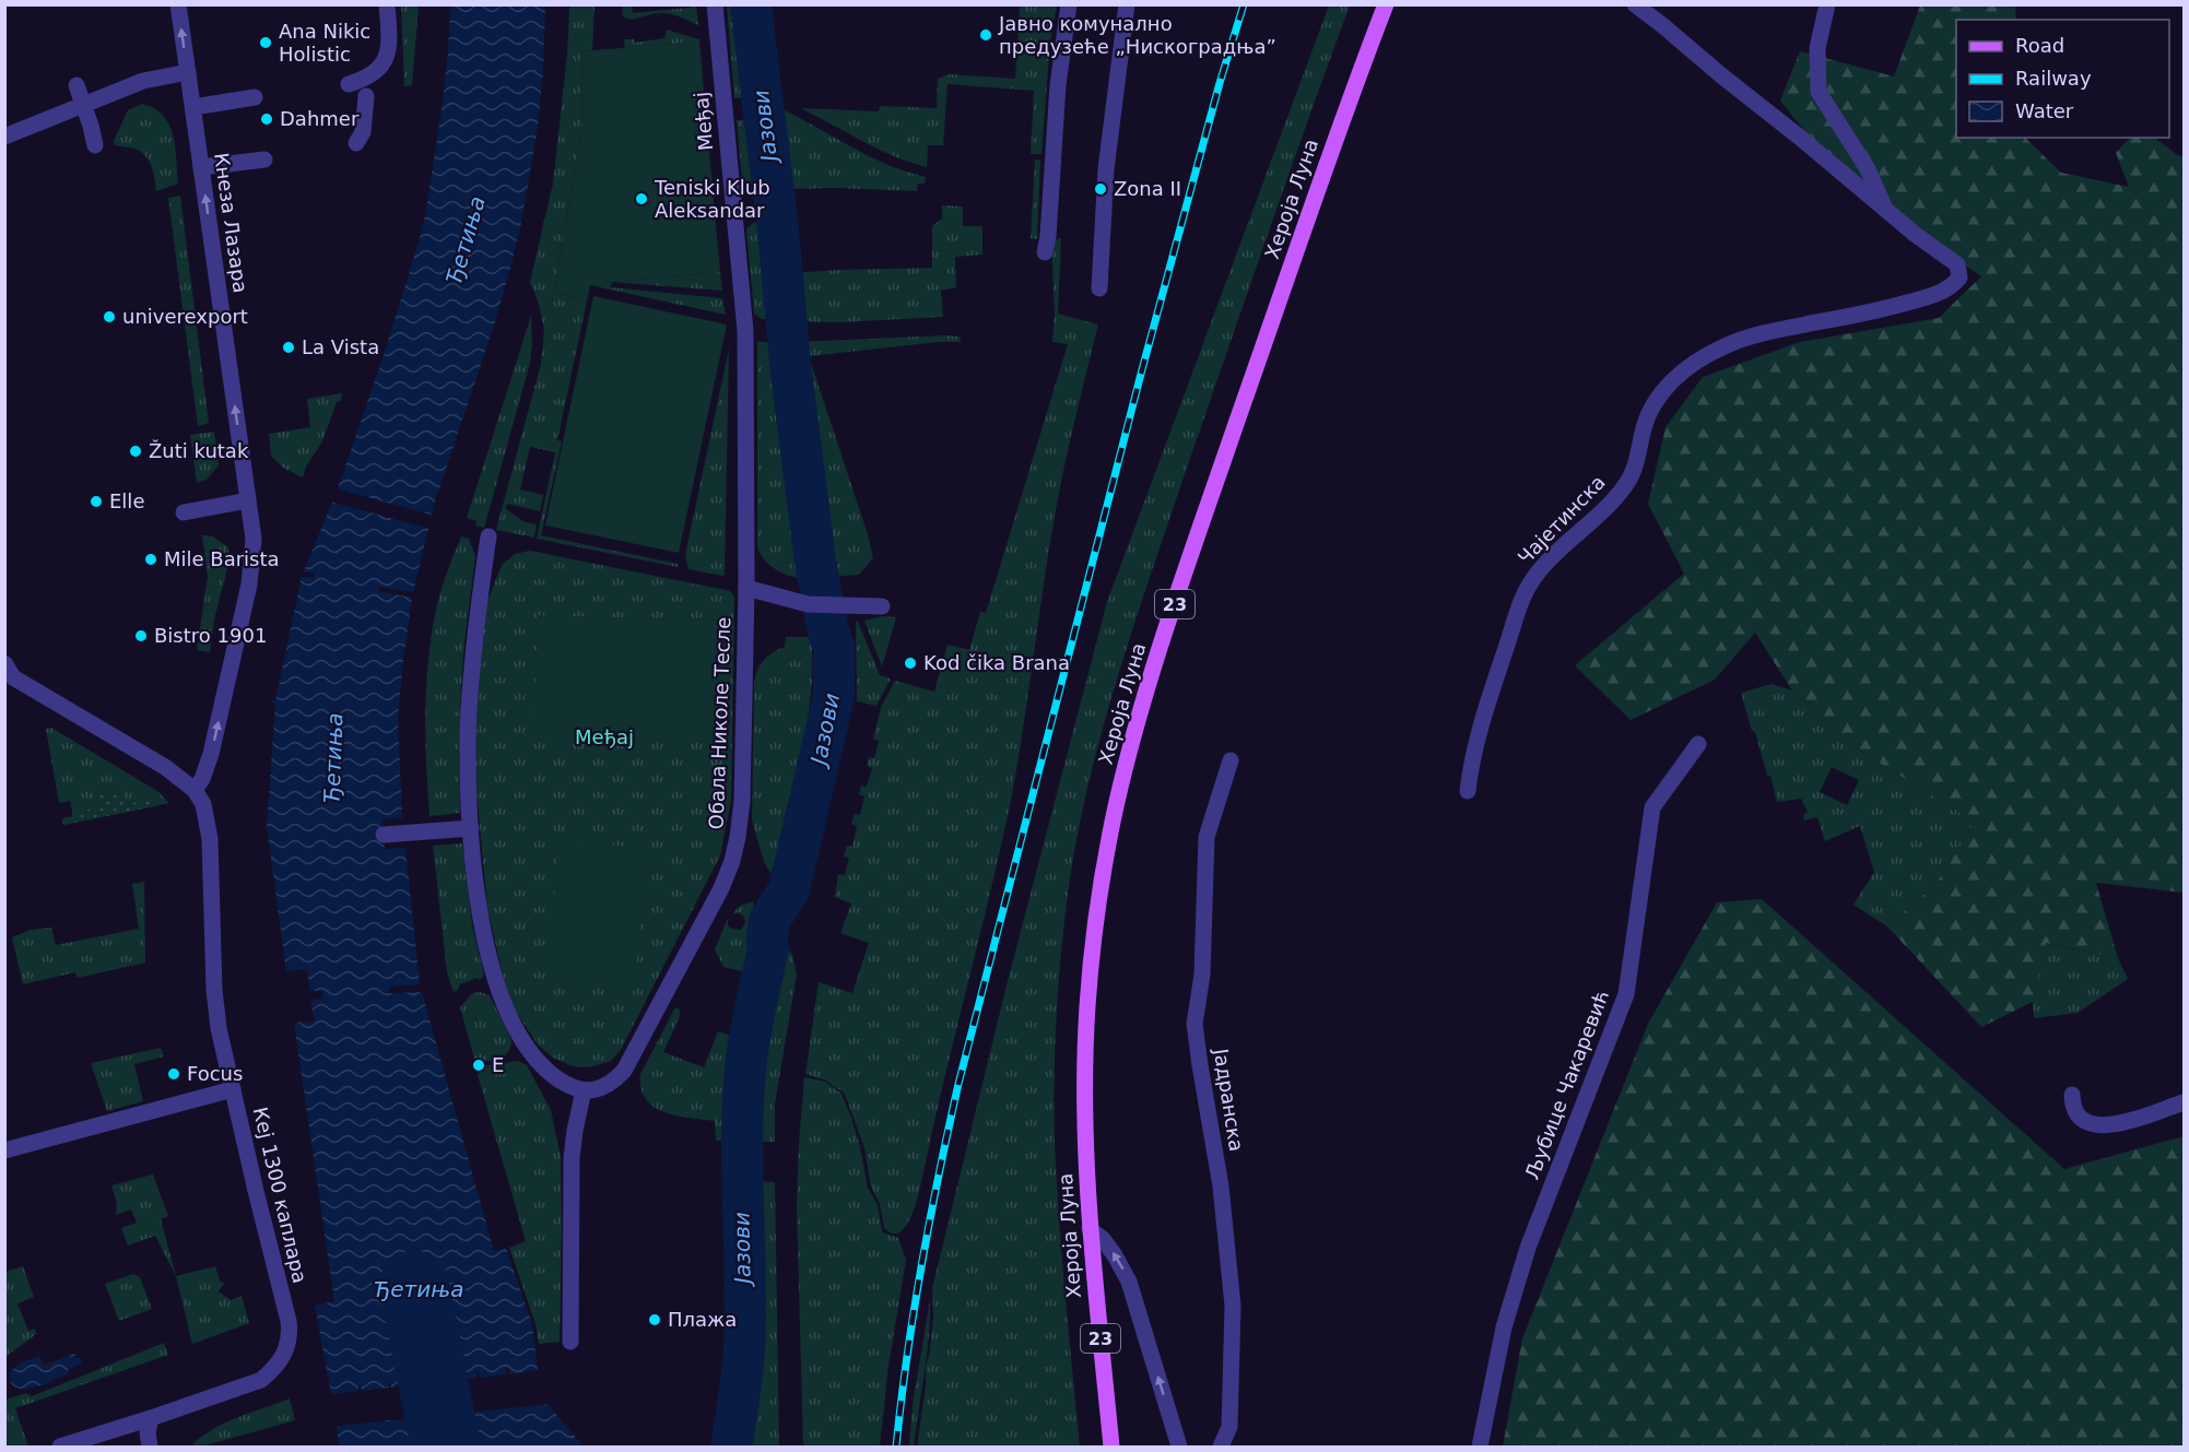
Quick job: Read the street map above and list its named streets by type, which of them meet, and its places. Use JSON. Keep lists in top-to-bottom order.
{
  "streets": {
    "main road": ["Хероја Луна", "23"],
    "street": [
      "Међај",
      "Кнеза Лазара",
      "Чајетинска",
      "Обала Николе Тесле",
      "Љубице Чакаревић",
      "Јадранска",
      "Кеј 1300 каплара"
    ]
  },
  "crossings": [
    ["Међај", "Обала Николе Тесле"],
    ["Кнеза Лазара", "Кеј 1300 каплара"]
  ],
  "one_way": ["Кнеза Лазара"],
  "water": ["Јазови", "Ђетиња"],
  "parks": ["Међај"],
  "places": [
    "Јавно комунално предузеће „Нискоградња”",
    "Ana Nikic Holistic",
    "Dahmer",
    "Zona II",
    "Teniski Klub Aleksandar",
    "univerexport",
    "La Vista",
    "Žuti kutak",
    "Elle",
    "Mile Barista",
    "Bistro 1901",
    "Kod čika Brana",
    "E",
    "Focus",
    "Плажа"
  ],
  "legend": ["Road", "Railway", "Water"]
}
